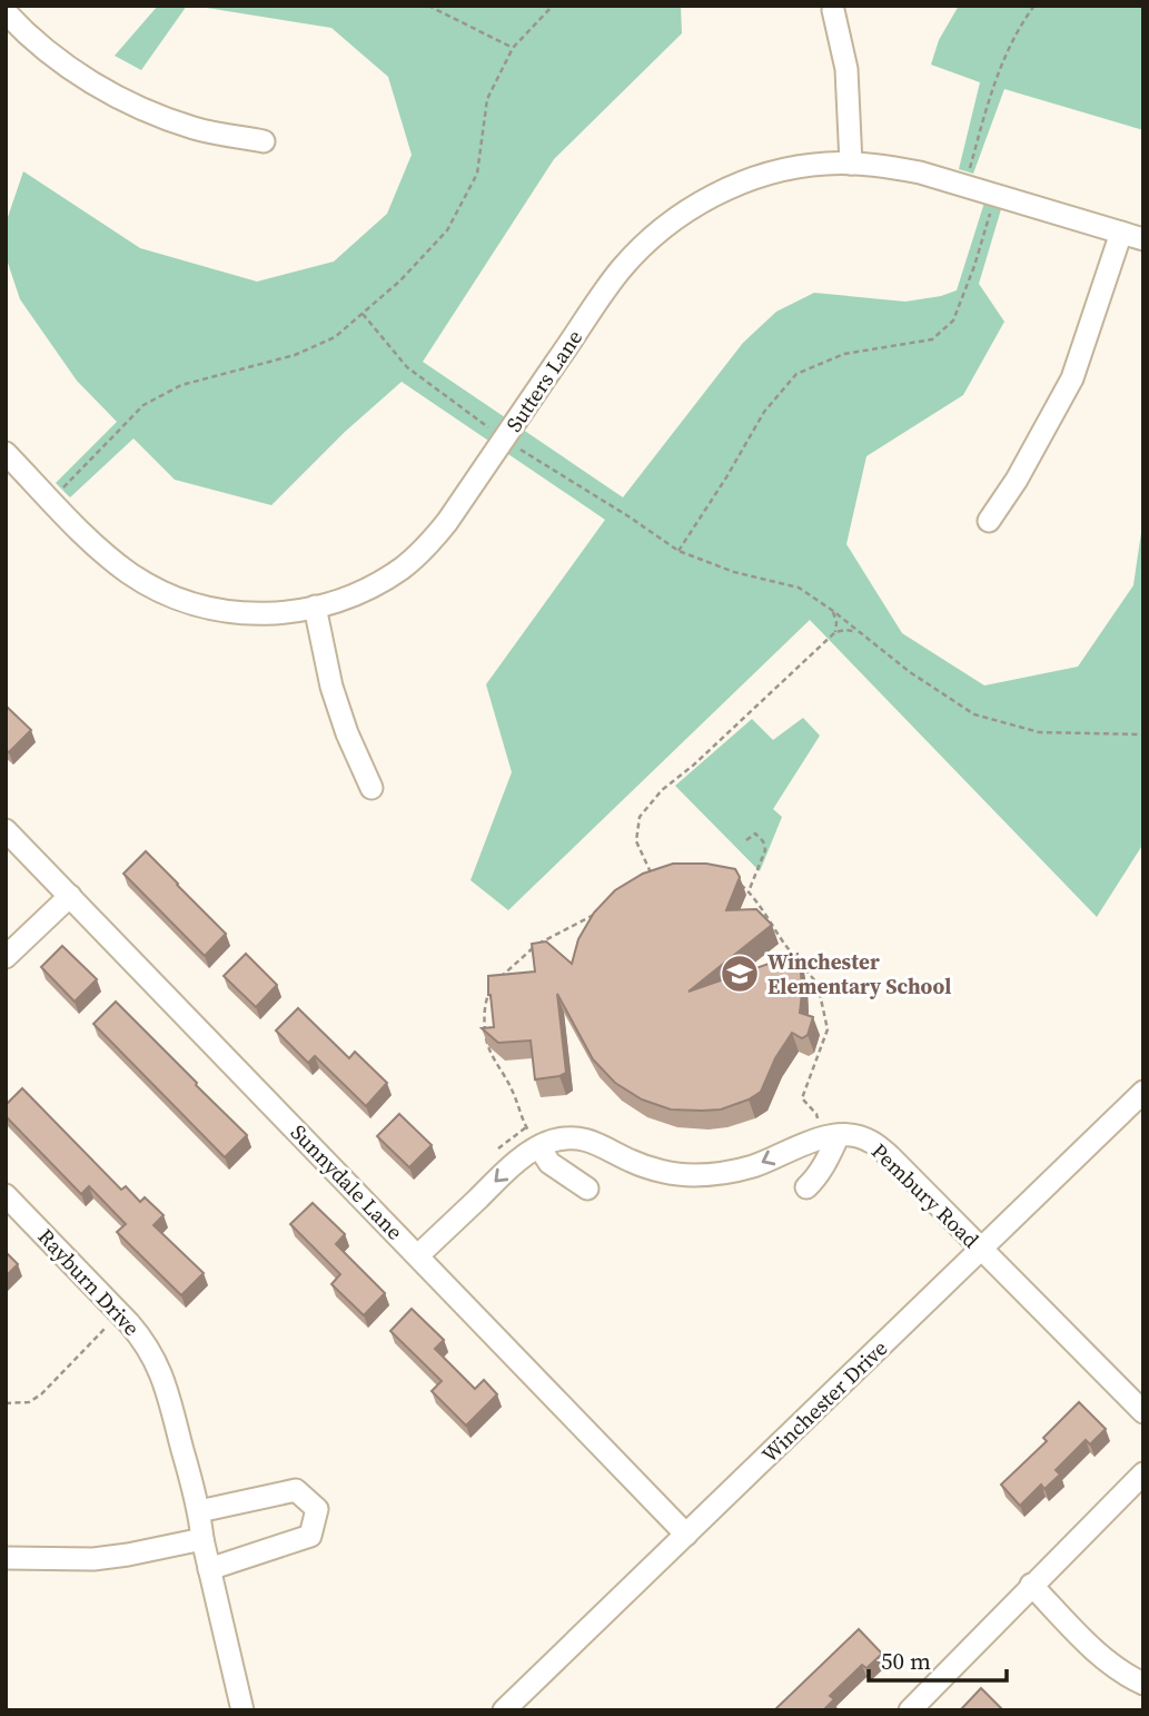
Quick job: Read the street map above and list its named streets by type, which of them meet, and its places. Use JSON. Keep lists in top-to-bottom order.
{
  "streets": {
    "street": [
      "Sutters Lane",
      "Sunnydale Lane",
      "Pembury Road",
      "Rayburn Drive",
      "Winchester Drive"
    ]
  },
  "crossings": [
    ["Sunnydale Lane", "Winchester Drive"],
    ["Pembury Road", "Winchester Drive"]
  ],
  "places": {
    "school or university": ["Winchester Elementary School"]
  },
  "scale_bar": "50 m"
}
